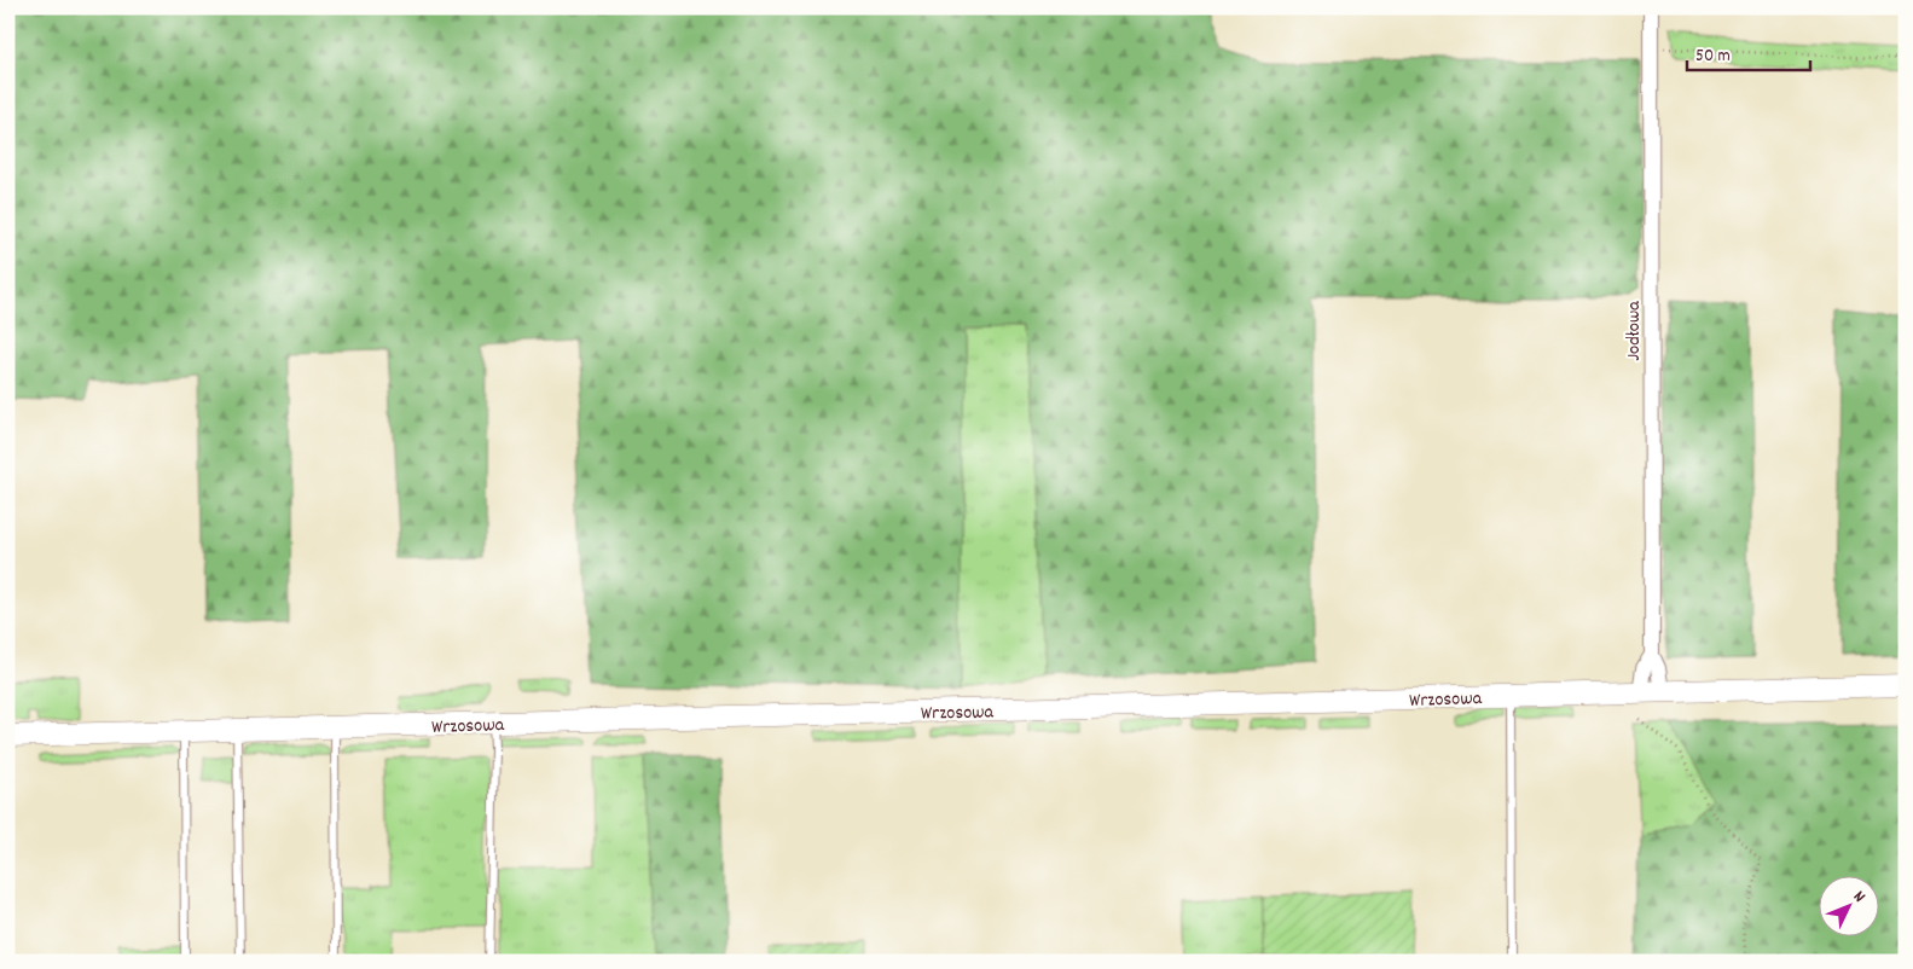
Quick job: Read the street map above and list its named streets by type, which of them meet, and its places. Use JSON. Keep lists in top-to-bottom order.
{
  "streets": {
    "main road": ["Wrzosowa"],
    "street": ["Jodłowa"]
  },
  "crossings": [
    ["Jodłowa", "Wrzosowa"]
  ],
  "scale_bar": "50 m",
  "north": "top right"
}
